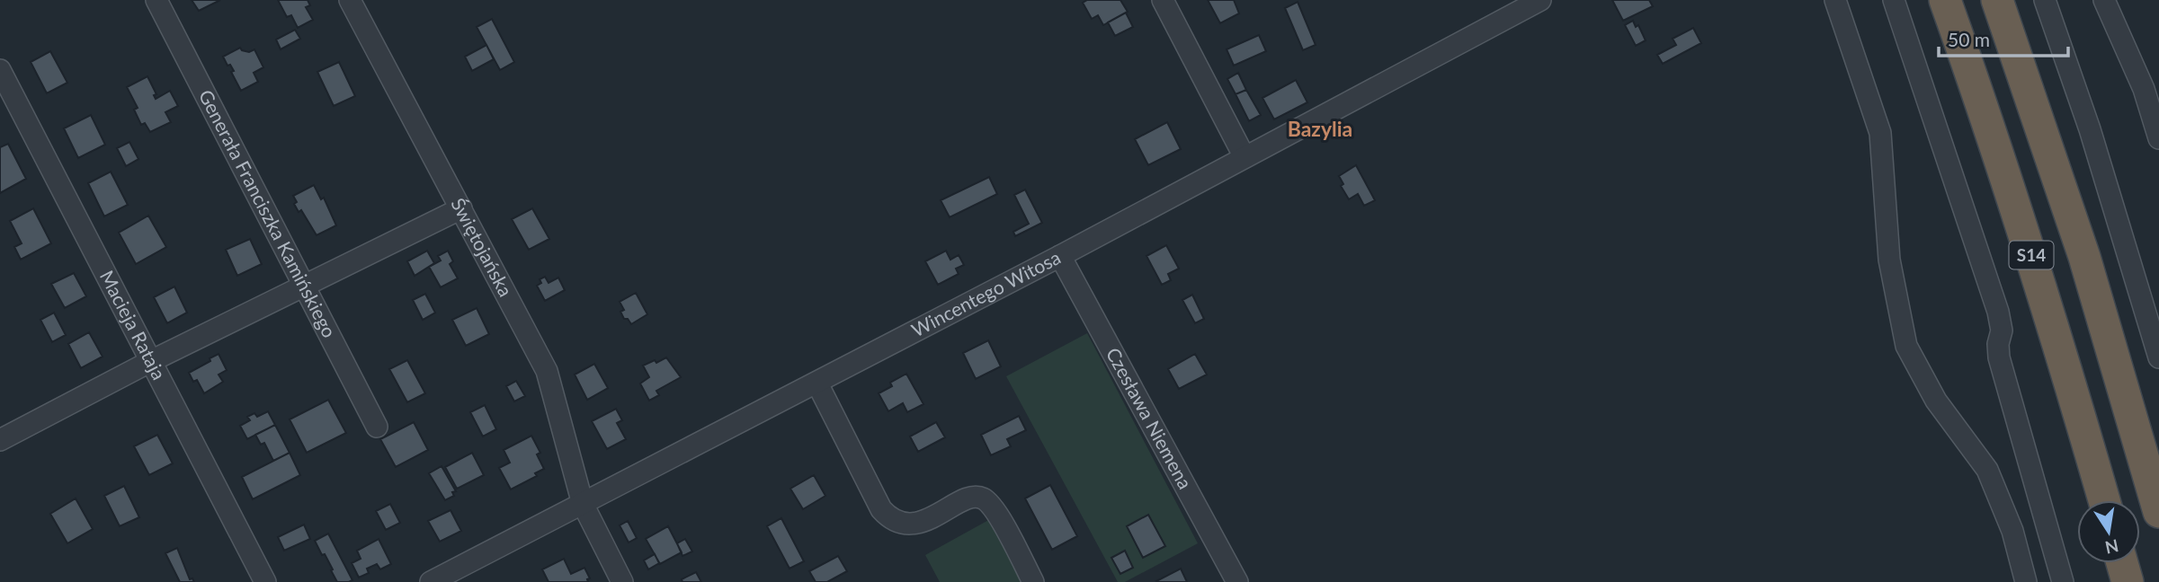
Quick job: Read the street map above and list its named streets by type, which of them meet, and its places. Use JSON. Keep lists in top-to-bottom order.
{
  "streets": {
    "highway": ["S14"],
    "street": [
      "Generała Franciszka Kamińskiego",
      "Świętojańska",
      "Wincentego Witosa",
      "Macieja Rataja",
      "Czesława Niemena"
    ]
  },
  "crossings": [
    ["Świętojańska", "Wincentego Witosa"],
    ["Wincentego Witosa", "Czesława Niemena"]
  ],
  "districts": ["Bazylia"],
  "scale_bar": "50 m",
  "north": "bottom"
}
